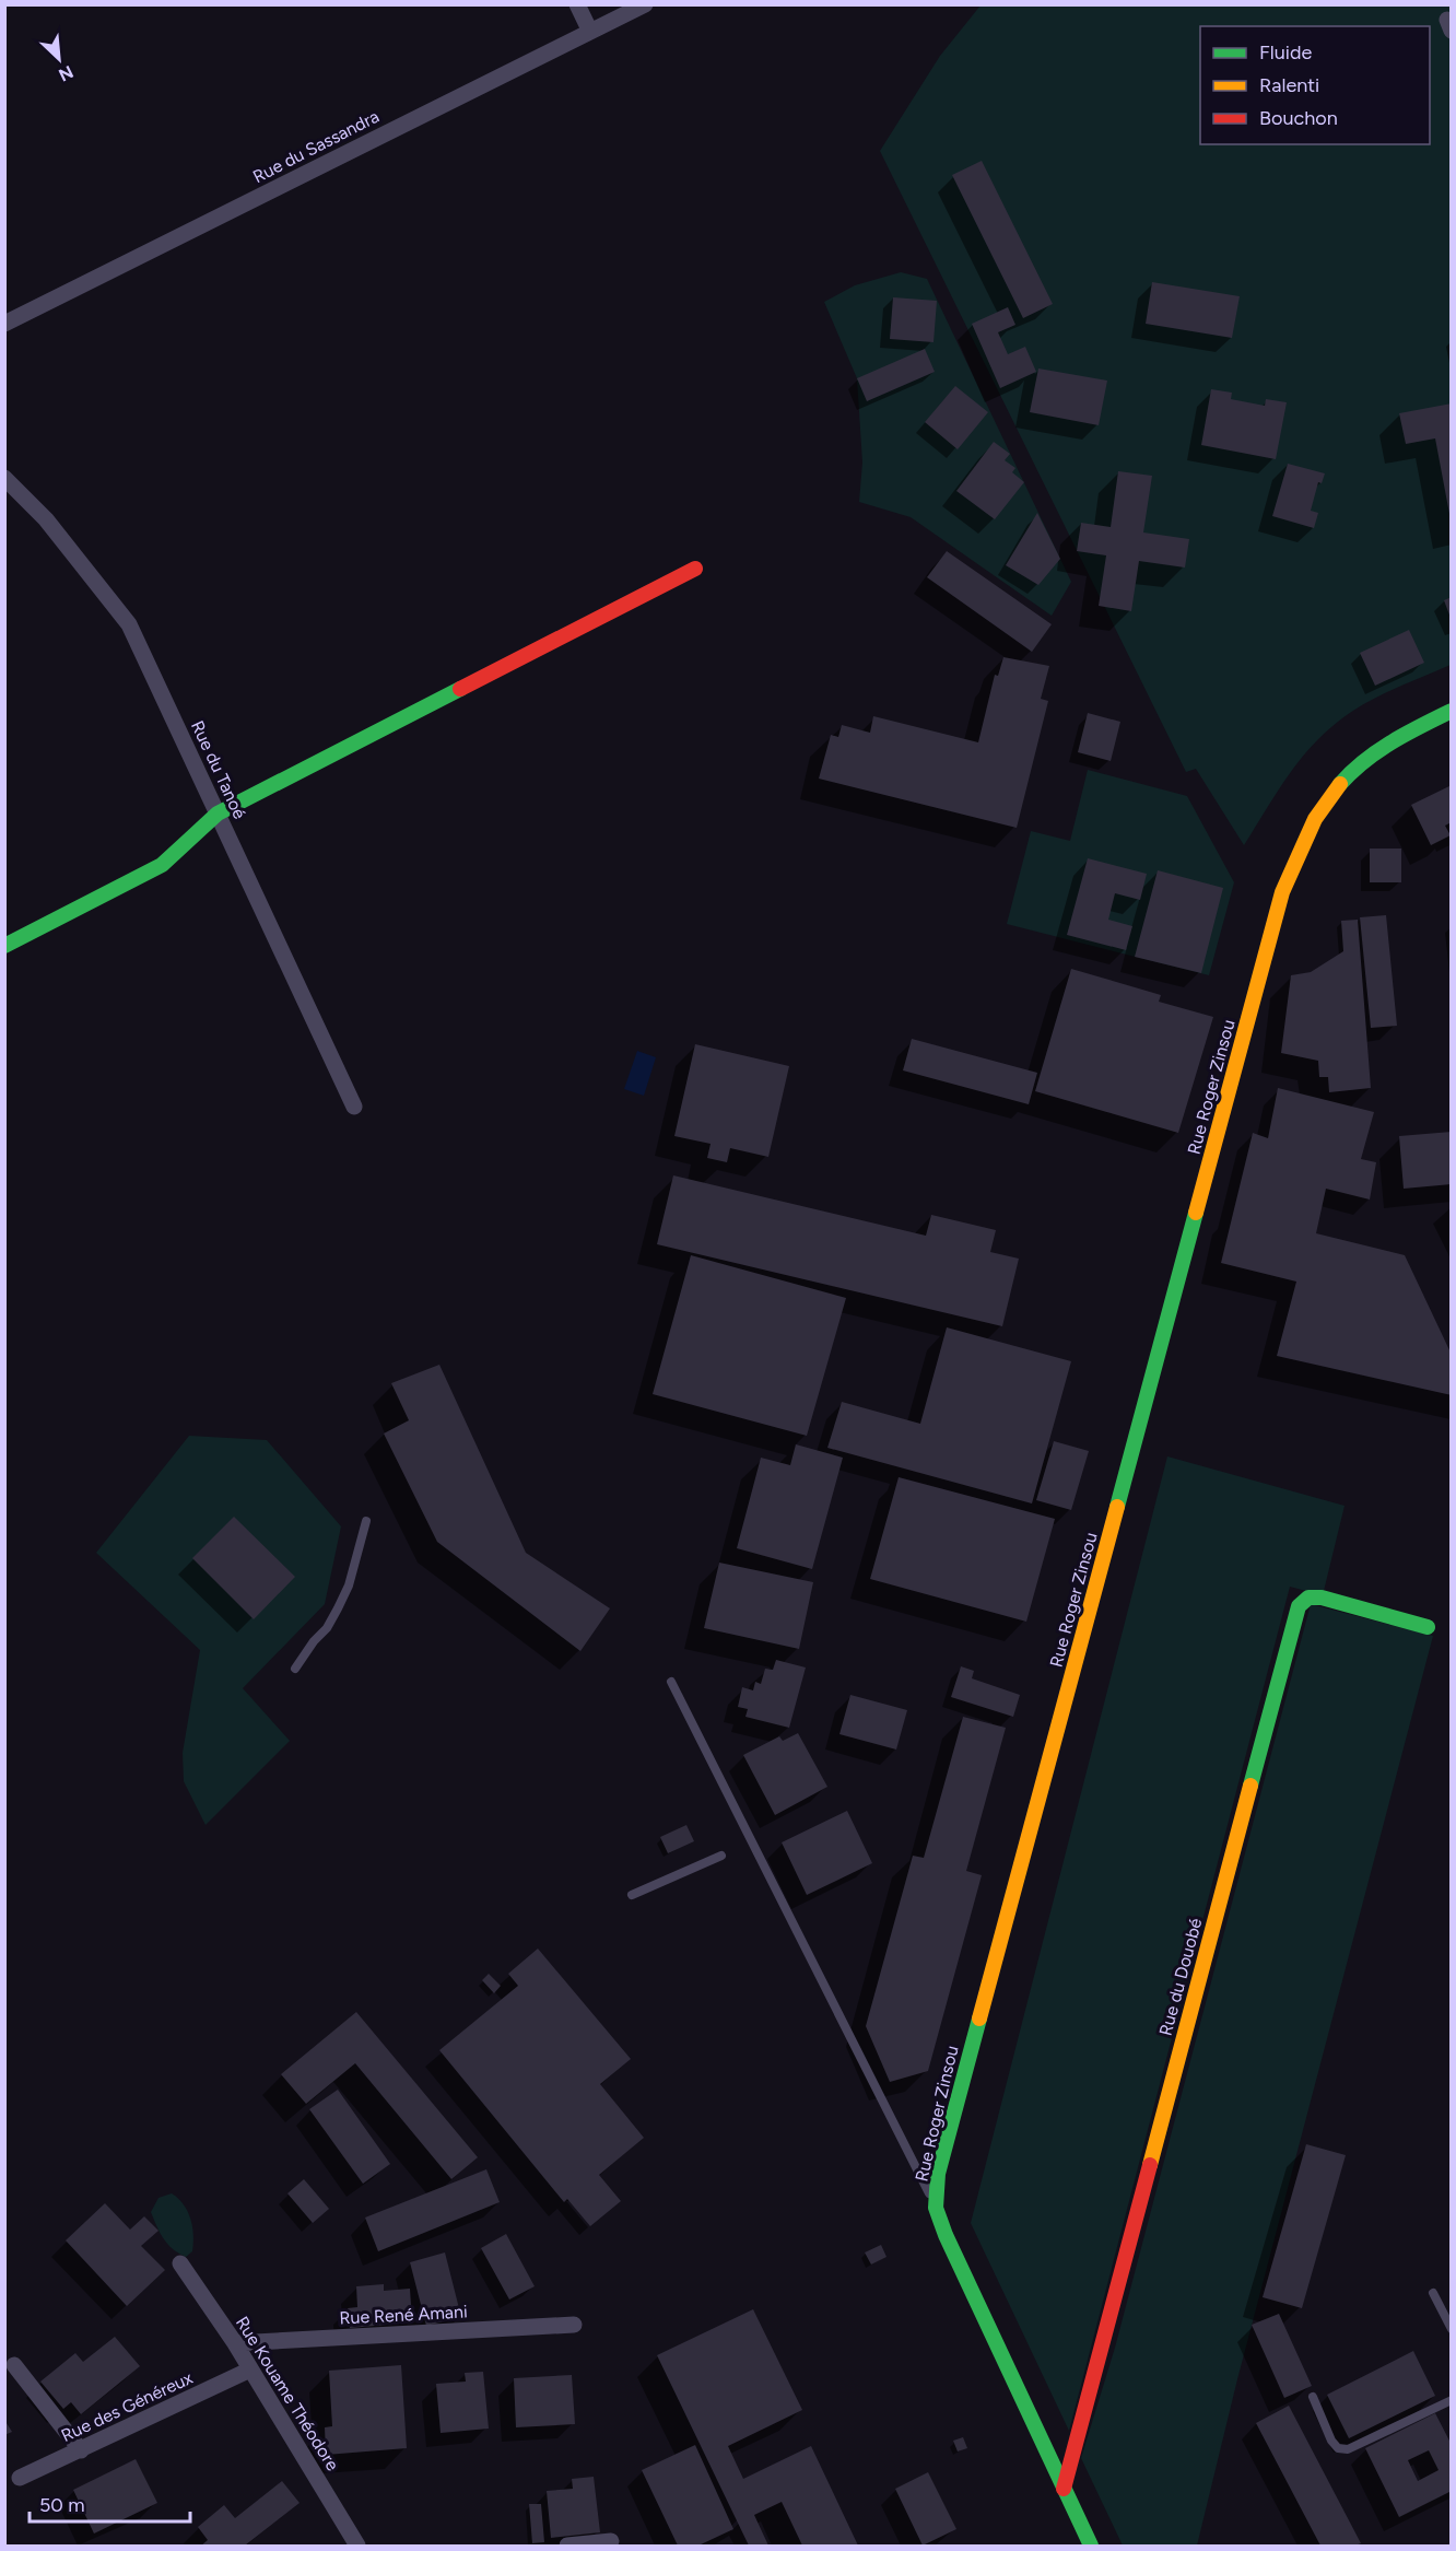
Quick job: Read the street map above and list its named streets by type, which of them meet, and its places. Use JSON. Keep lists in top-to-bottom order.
{
  "streets": {
    "street": [
      "Rue du Sassandra",
      "Rue du Tanoé",
      "Rue Roger Zinsou",
      "Rue du Douobé",
      "Rue René Amani",
      "Rue Kouame Théodore",
      "Rue des Généreux"
    ]
  },
  "crossings": [
    ["Rue Roger Zinsou", "Rue du Douobé"],
    ["Rue René Amani", "Rue Kouame Théodore"],
    ["Rue Kouame Théodore", "Rue des Généreux"]
  ],
  "legend": ["Fluide", "Ralenti", "Bouchon"],
  "scale_bar": "50 m",
  "north": "bottom right"
}
